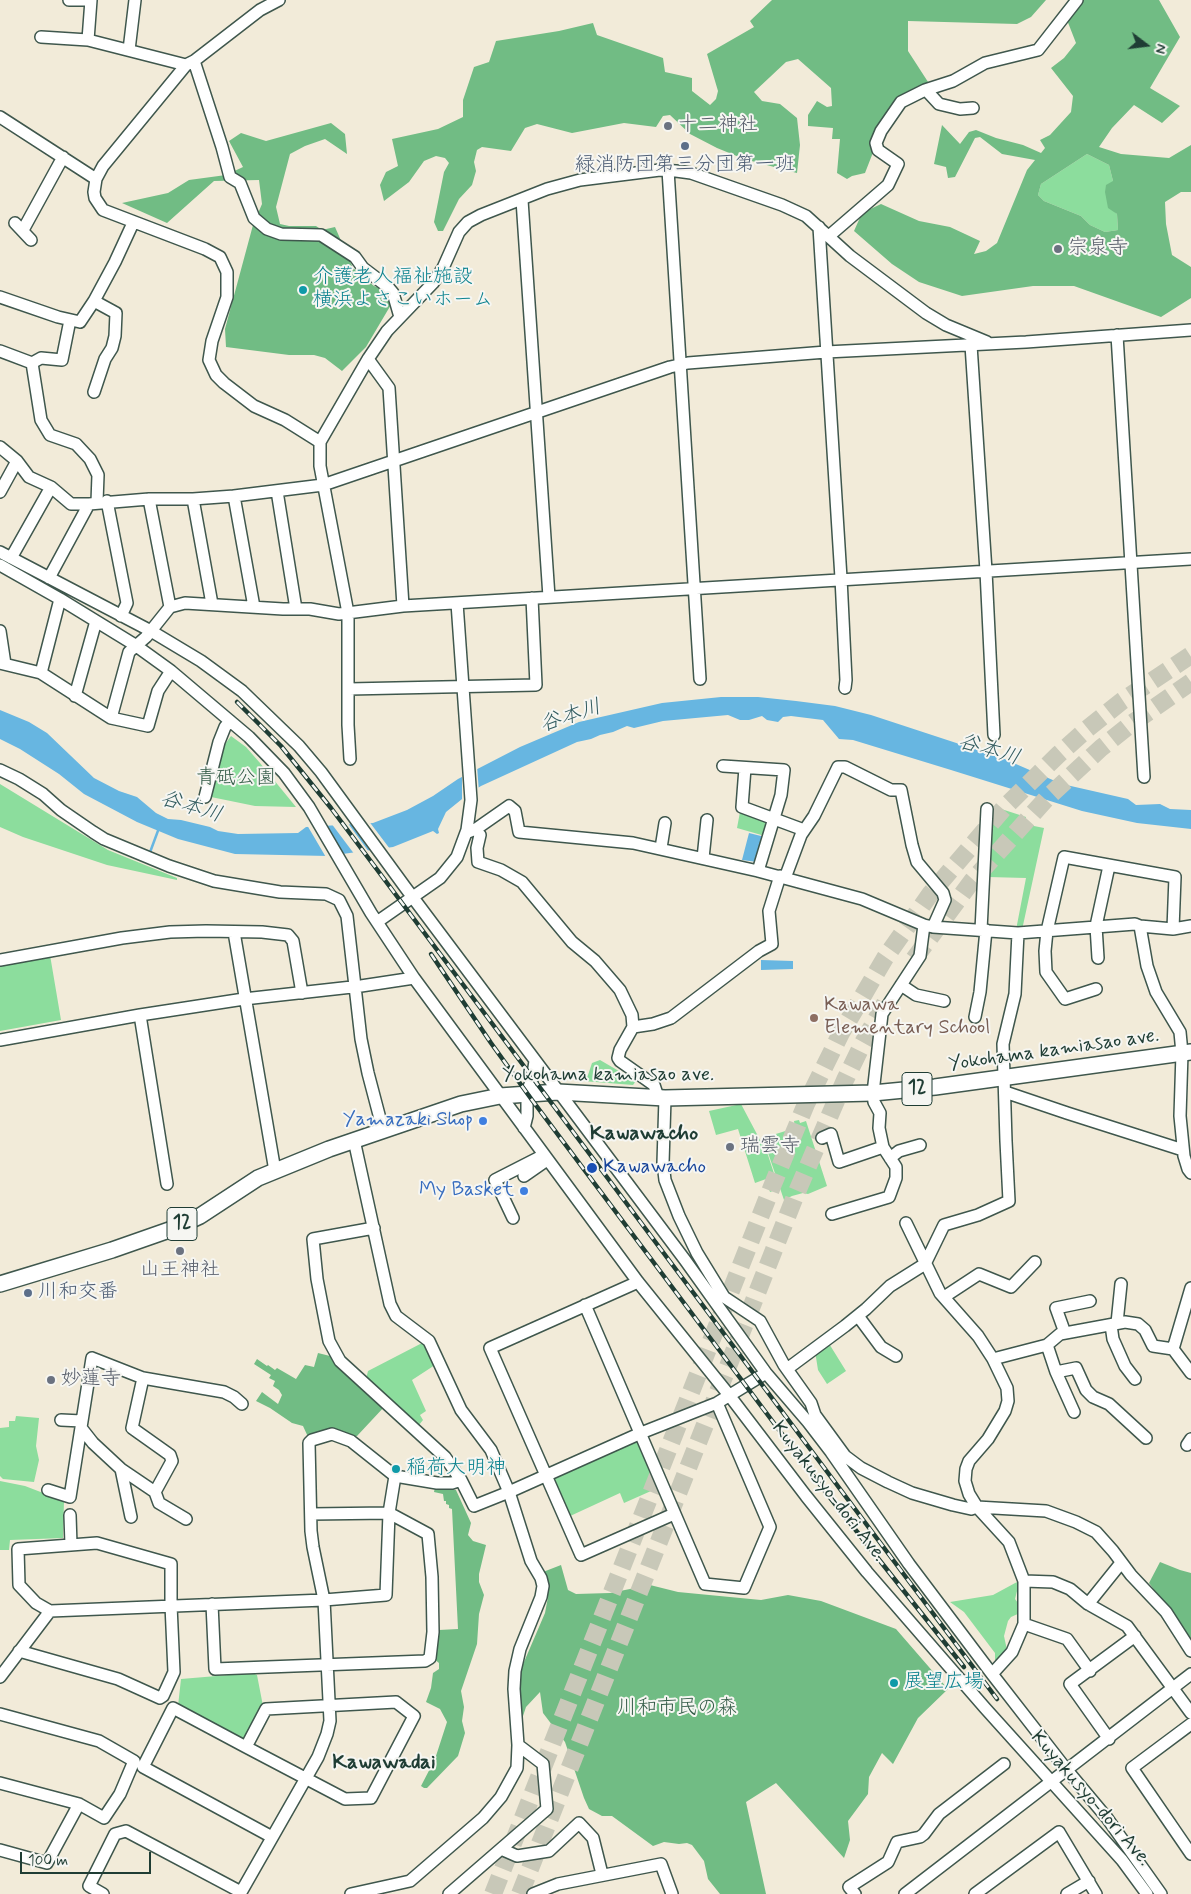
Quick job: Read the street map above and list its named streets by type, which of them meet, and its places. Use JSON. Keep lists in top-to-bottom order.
{
  "streets": {
    "main road": ["Yokohama kamiasao ave.", "12"],
    "street": ["Kuyakusyo-dori Ave."]
  },
  "crossings": [
    ["Yokohama kamiasao ave.", "Kuyakusyo-dori Ave."]
  ],
  "districts": ["Kawawacho", "Kawawadai"],
  "water": ["谷本川"],
  "parks": ["青砥公園", "川和市民の森"],
  "places": [
    "十二神社",
    "緑消防団第三分団第一班",
    "宗泉寺",
    "介護老人福祉施設 横浜よさこいホーム",
    "Kawawa Elementary School",
    "Yamazaki Shop",
    "瑞雲寺",
    "Kawawacho",
    "My Basket",
    "山王神社",
    "川和交番",
    "妙蓮寺",
    "稲荷大明神",
    "展望広場"
  ],
  "scale_bar": "100 m",
  "north": "right"
}
